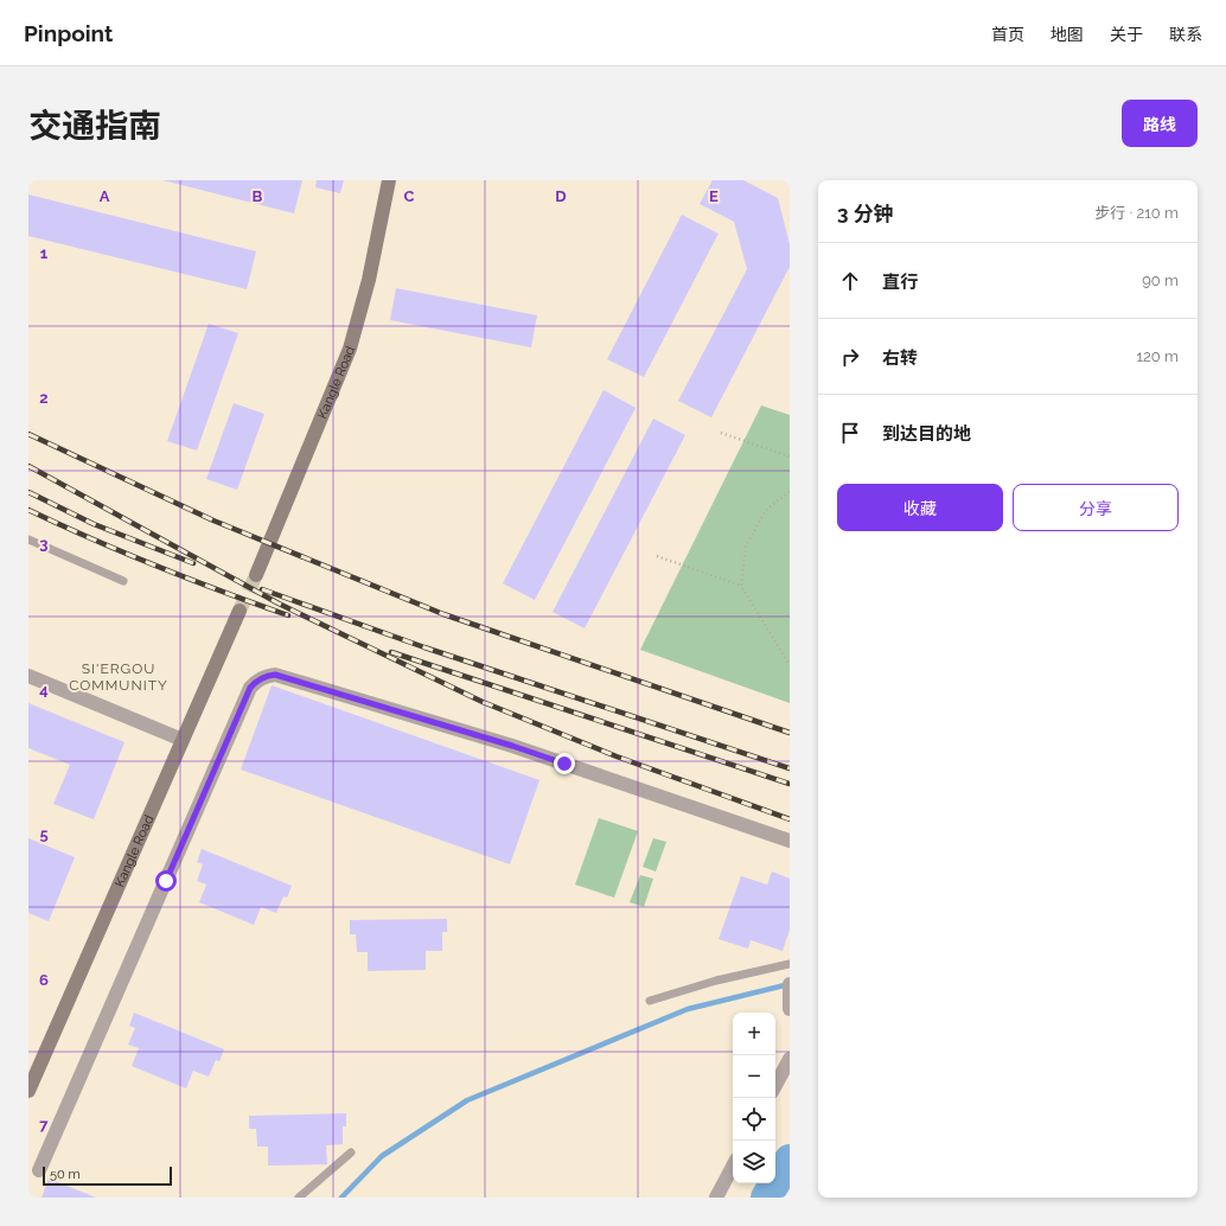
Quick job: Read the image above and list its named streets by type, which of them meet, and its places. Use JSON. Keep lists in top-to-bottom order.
{
  "streets": {
    "main road": ["Kangle Road"]
  },
  "districts": ["SI'ERGOU COMMUNITY"],
  "scale_bar": "50 m",
  "page": {
    "header": "Pinpoint",
    "nav": [
      "首页",
      "地图",
      "关于",
      "联系"
    ],
    "title": "交通指南",
    "buttons": [
      "路线",
      ["收藏", "分享"]
    ],
    "heading": ["3 分钟", "步行 · 210 m"],
    "list": [
      ["直行", "90 m"],
      ["右转", "120 m"],
      "到达目的地"
    ],
    "map_buttons": ["+", "−"],
    "scale": "50 m"
  },
  "grid": {
    "columns": [
      "A",
      "B",
      "C",
      "D",
      "E"
    ],
    "rows": [
      "1",
      "2",
      "3",
      "4",
      "5",
      "6",
      "7"
    ]
  }
}
